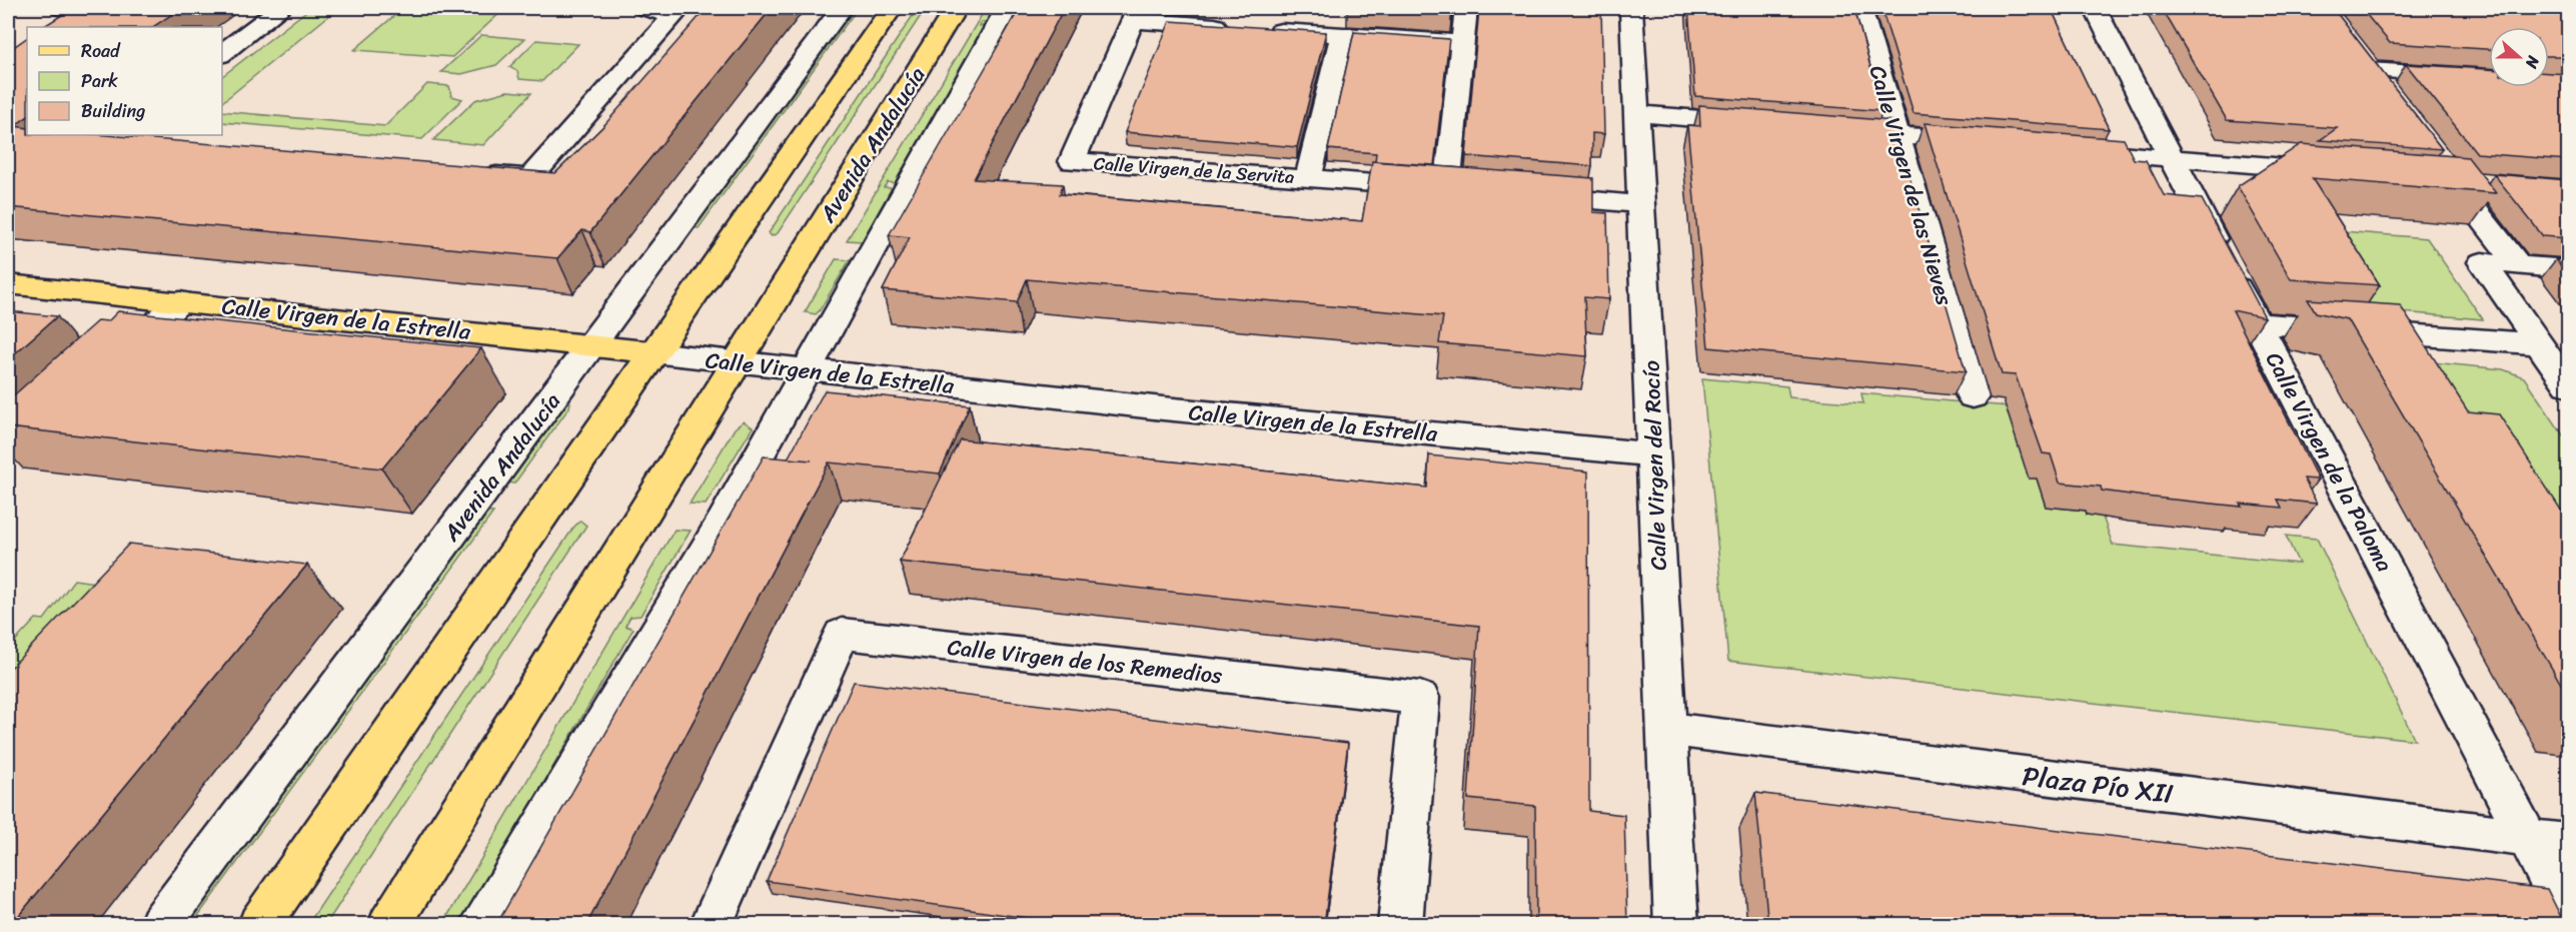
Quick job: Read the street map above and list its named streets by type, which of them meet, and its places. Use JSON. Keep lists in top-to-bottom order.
{
  "streets": {
    "main road": ["Avenida Andalucía", "Calle Virgen de la Estrella"],
    "street": [
      "Calle Virgen de la Servita",
      "Calle Virgen de las Nieves",
      "Calle Virgen de la Paloma",
      "Calle Virgen del Rocío",
      "Calle Virgen de los Remedios",
      "Plaza Pío XII"
    ]
  },
  "crossings": [
    ["Avenida Andalucía", "Calle Virgen de la Estrella"],
    ["Calle Virgen de la Estrella", "Calle Virgen del Rocío"],
    ["Calle Virgen de la Paloma", "Plaza Pío XII"],
    ["Calle Virgen del Rocío", "Plaza Pío XII"]
  ],
  "legend": ["Road", "Park", "Building"],
  "north": "right"
}
